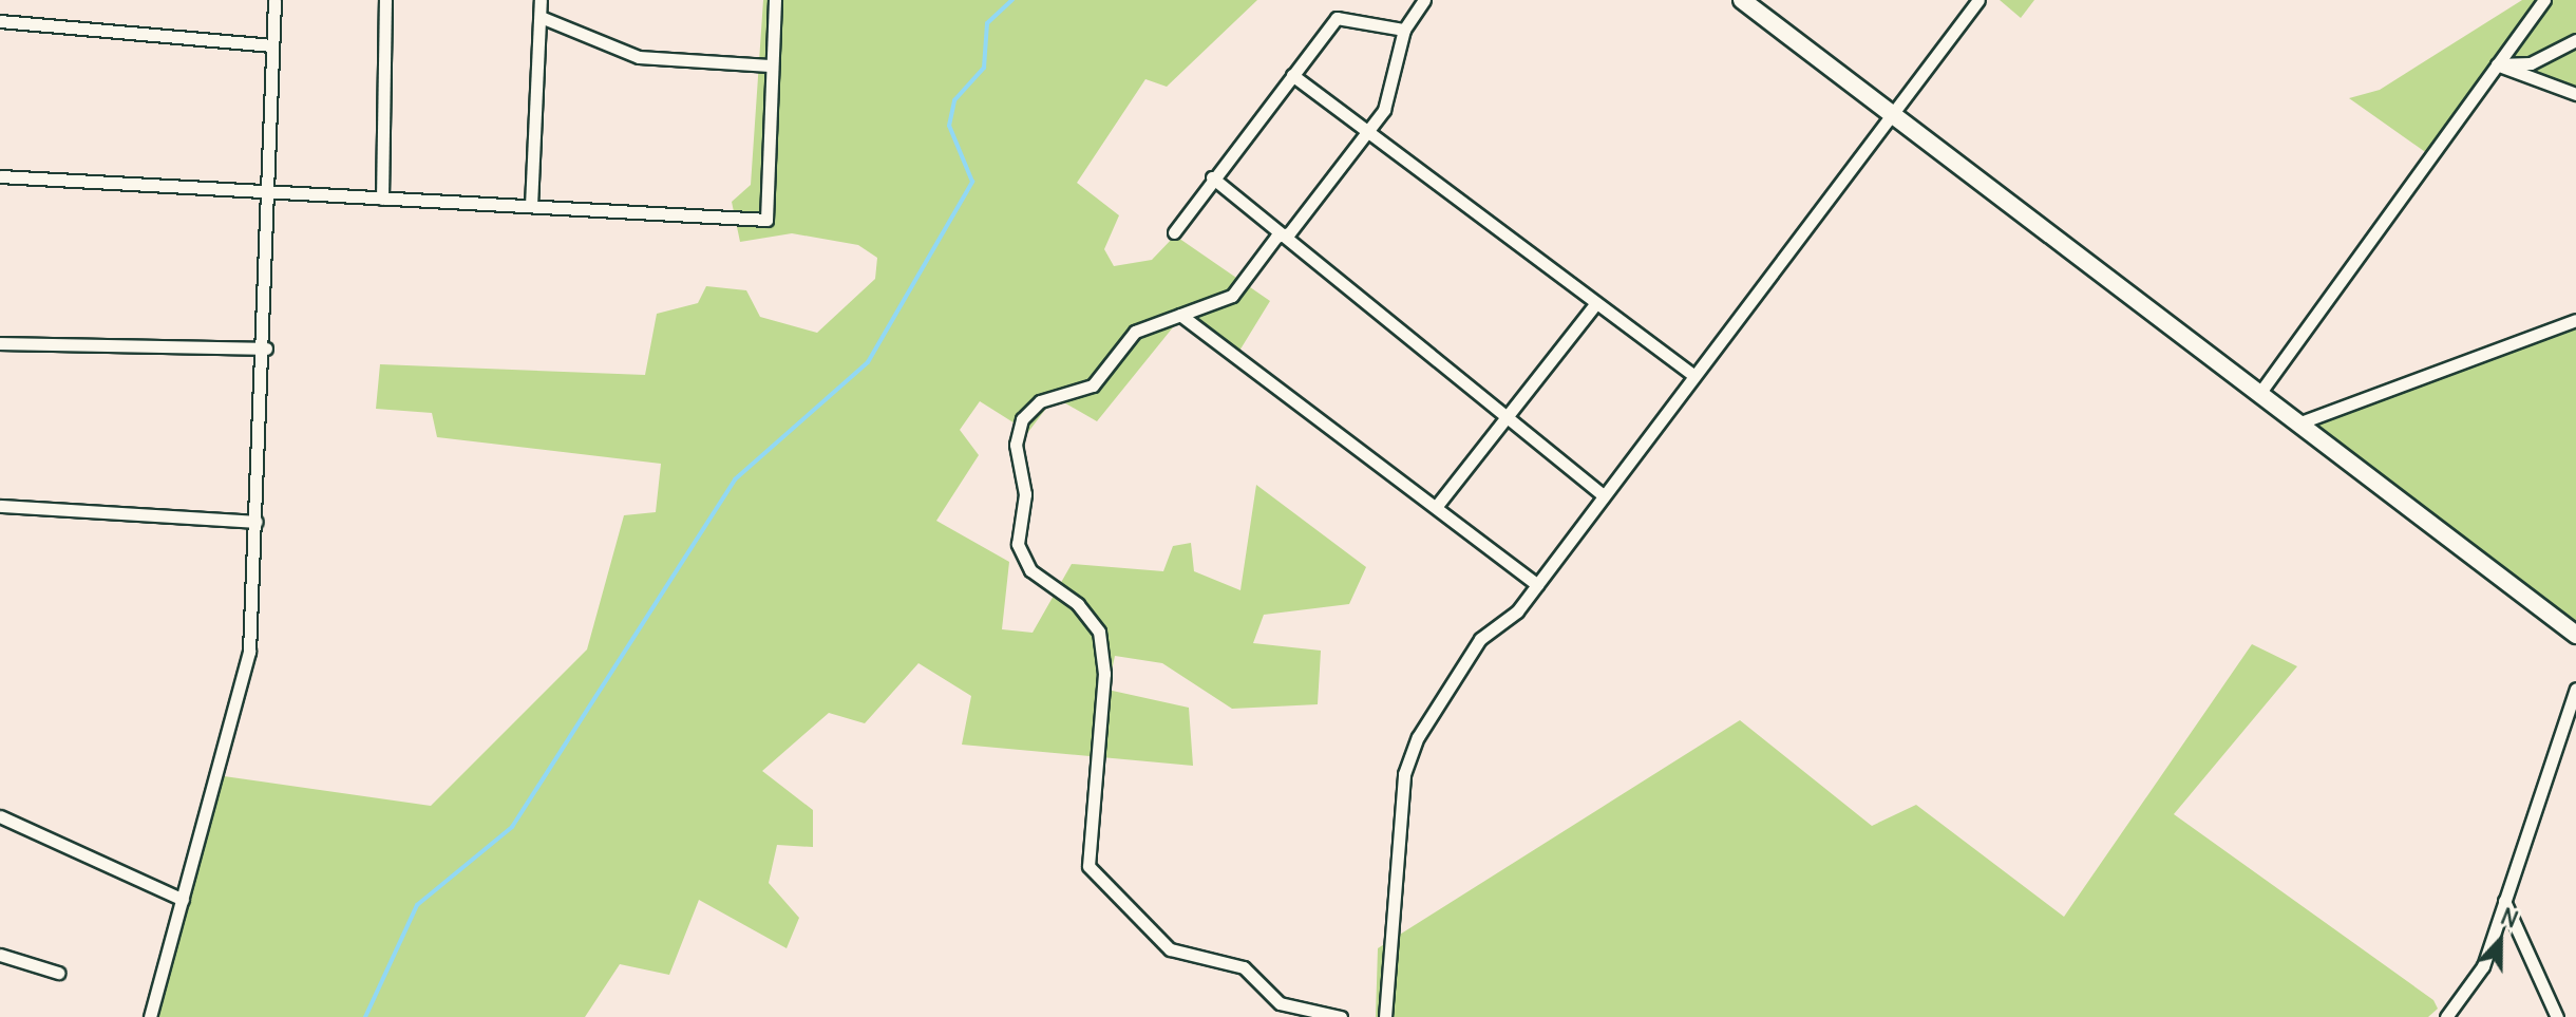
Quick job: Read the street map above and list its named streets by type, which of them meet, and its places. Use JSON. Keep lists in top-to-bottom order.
{
  "north": "top"
}
